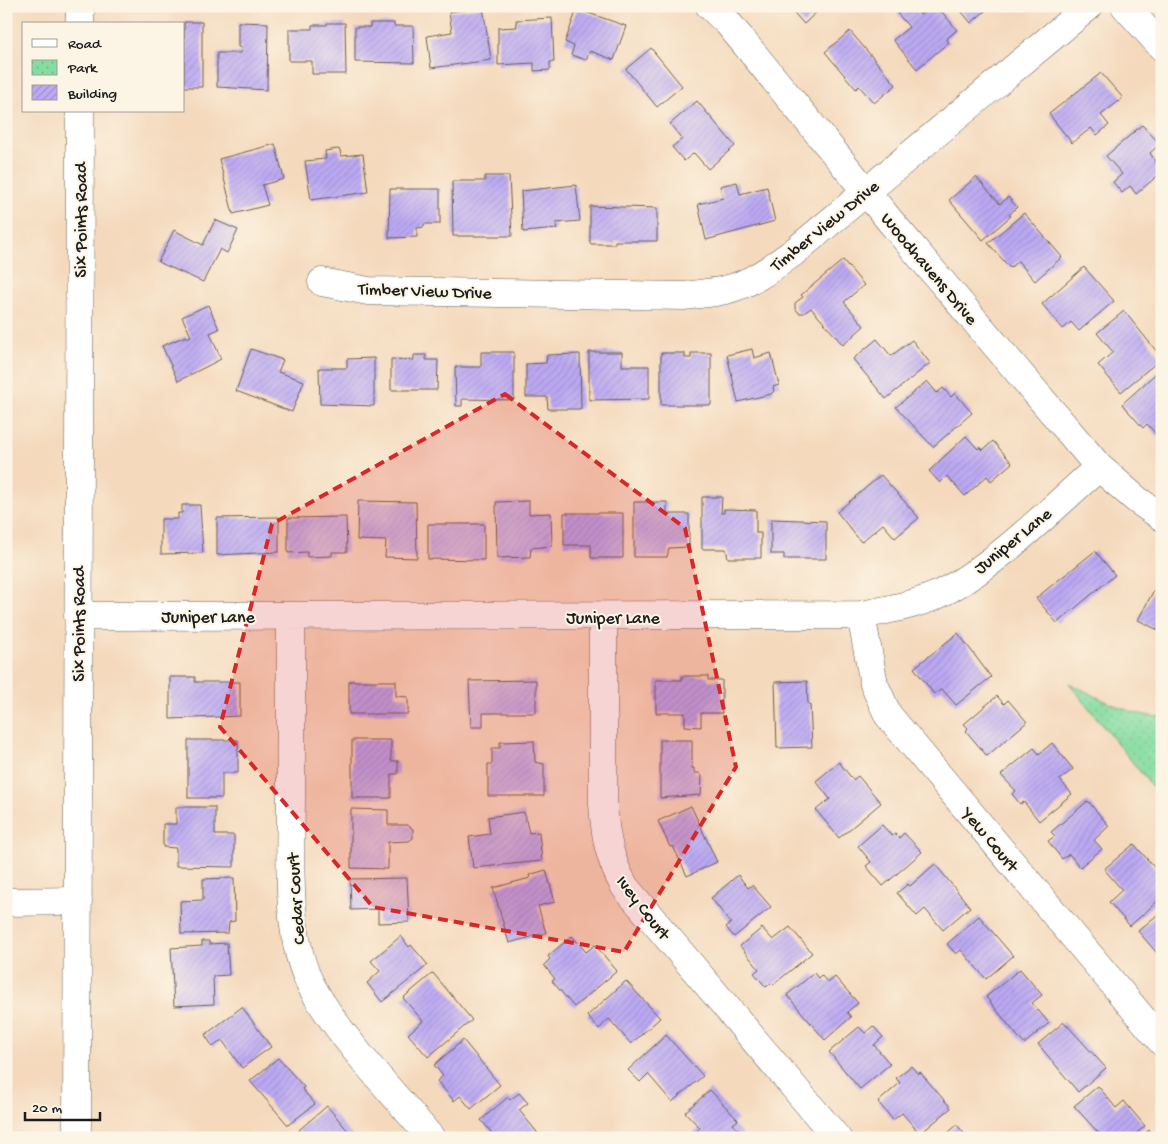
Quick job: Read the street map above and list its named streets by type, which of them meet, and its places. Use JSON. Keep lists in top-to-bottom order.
{
  "streets": {
    "street": [
      "Six Points Road",
      "Timber View Drive",
      "Woodhavens Drive",
      "Juniper Lane",
      "Yew Court",
      "Cedar Court",
      "Ivey Court"
    ]
  },
  "crossings": [
    ["Six Points Road", "Juniper Lane"],
    ["Timber View Drive", "Woodhavens Drive"],
    ["Woodhavens Drive", "Juniper Lane"],
    ["Juniper Lane", "Yew Court"],
    ["Juniper Lane", "Cedar Court"],
    ["Juniper Lane", "Ivey Court"]
  ],
  "legend": ["Road", "Park", "Building"],
  "scale_bar": "20 m"
}
